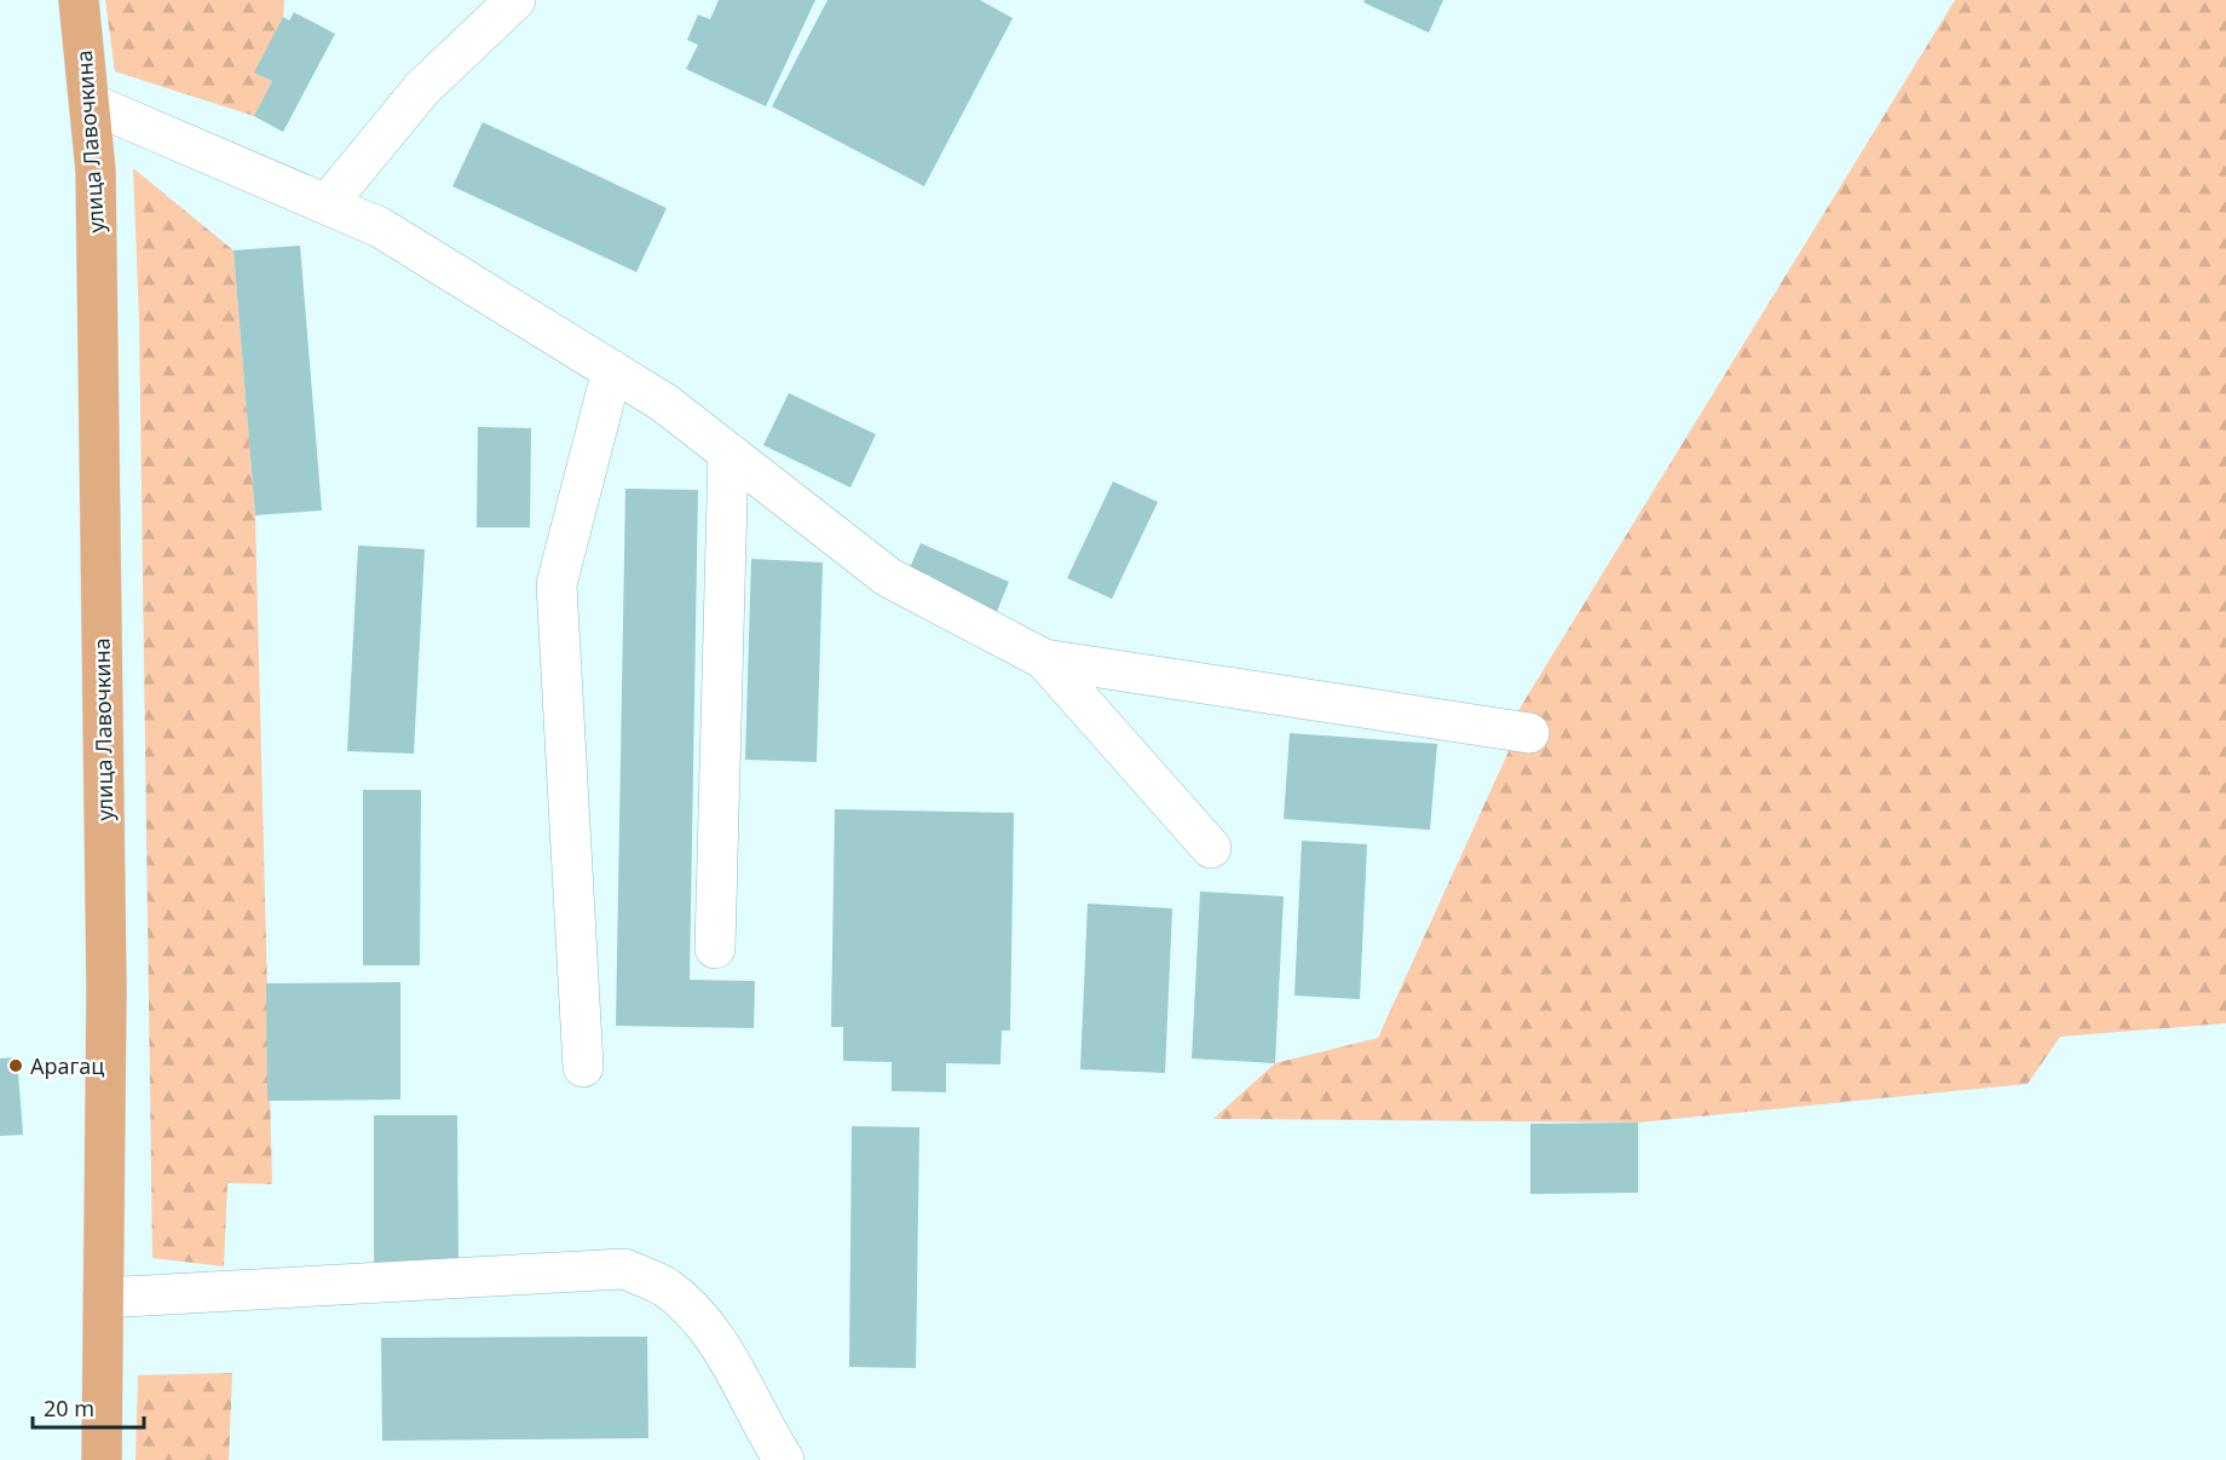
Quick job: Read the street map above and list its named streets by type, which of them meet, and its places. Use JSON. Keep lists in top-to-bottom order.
{
  "streets": {
    "main road": ["улица Лавочкина"]
  },
  "places": ["Арагац"],
  "scale_bar": "20 m"
}
